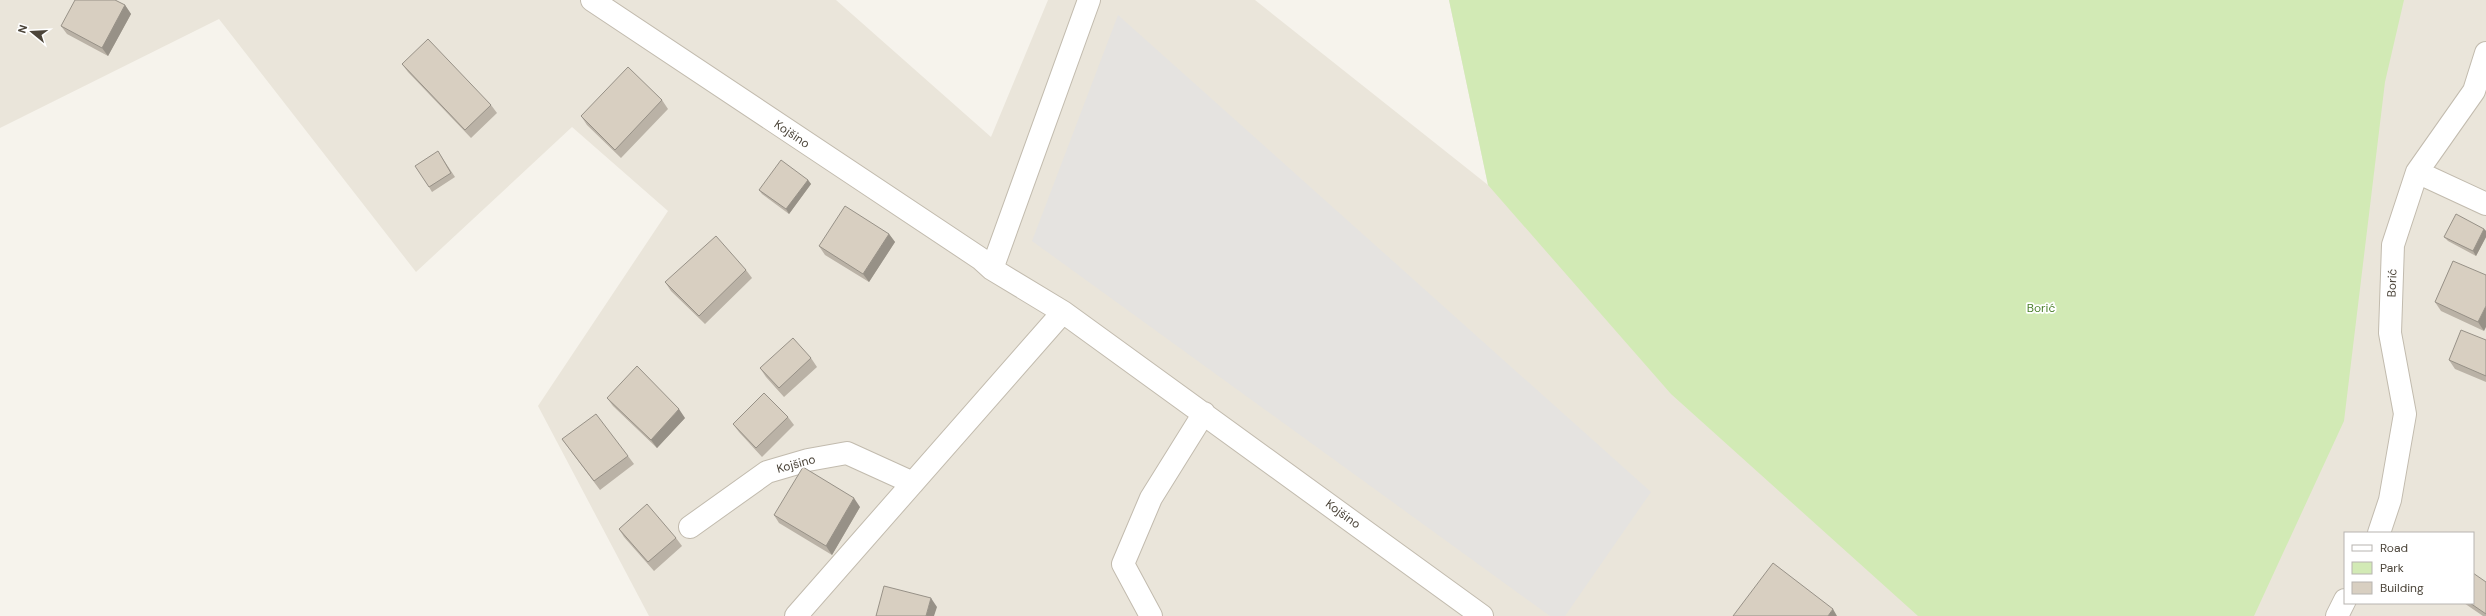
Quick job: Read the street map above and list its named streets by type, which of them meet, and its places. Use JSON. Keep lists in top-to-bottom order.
{
  "streets": {
    "street": ["Kojšino", "Borić"]
  },
  "parks": ["Borić"],
  "legend": ["Road", "Park", "Building"],
  "north": "left"
}
